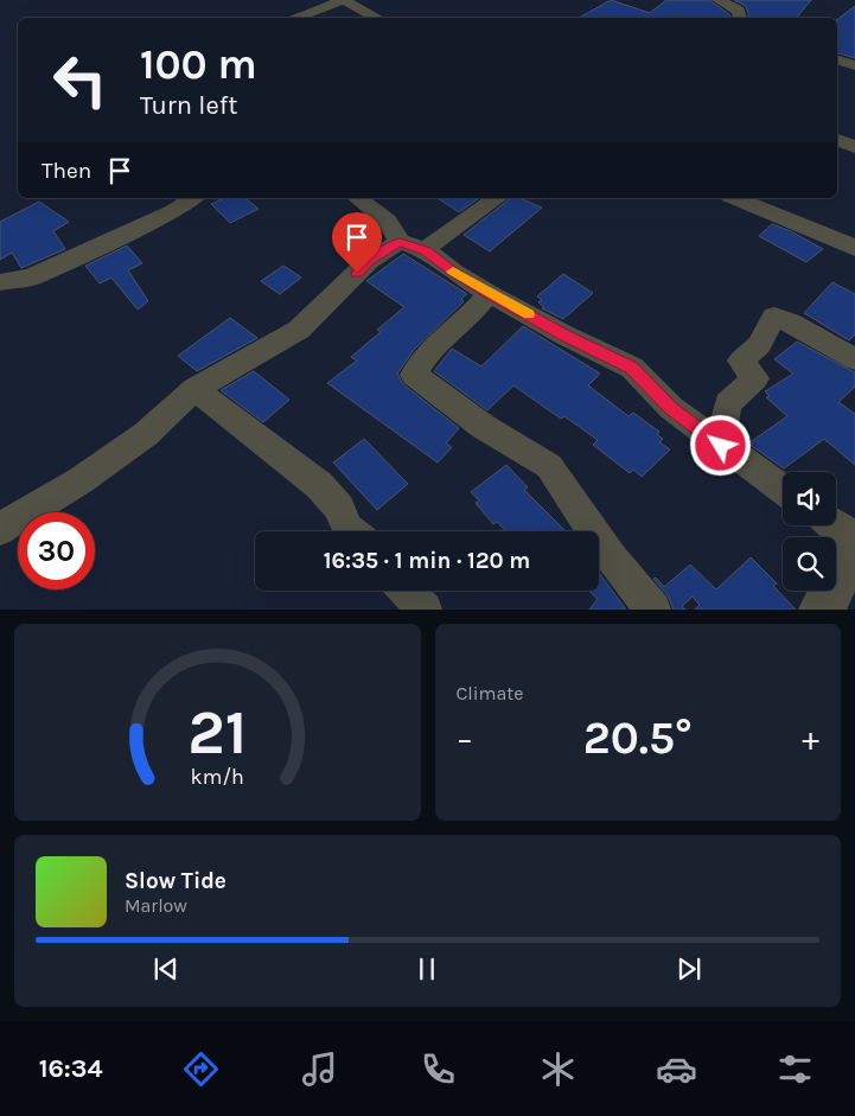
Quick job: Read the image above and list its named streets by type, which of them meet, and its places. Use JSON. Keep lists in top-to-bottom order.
{
  "page": {
    "turn": ["100 m", "Turn left"],
    "then": "Then",
    "limit": "30",
    "trip": "16:35 · 1 min · 120 m",
    "tile": "Climate",
    "heat": ["−", "20.5°", "+"],
    "song": ["Slow Tide", "Marlow"],
    "tabs": "16:34",
    "gauge": ["21", "km/h"]
  }
}
